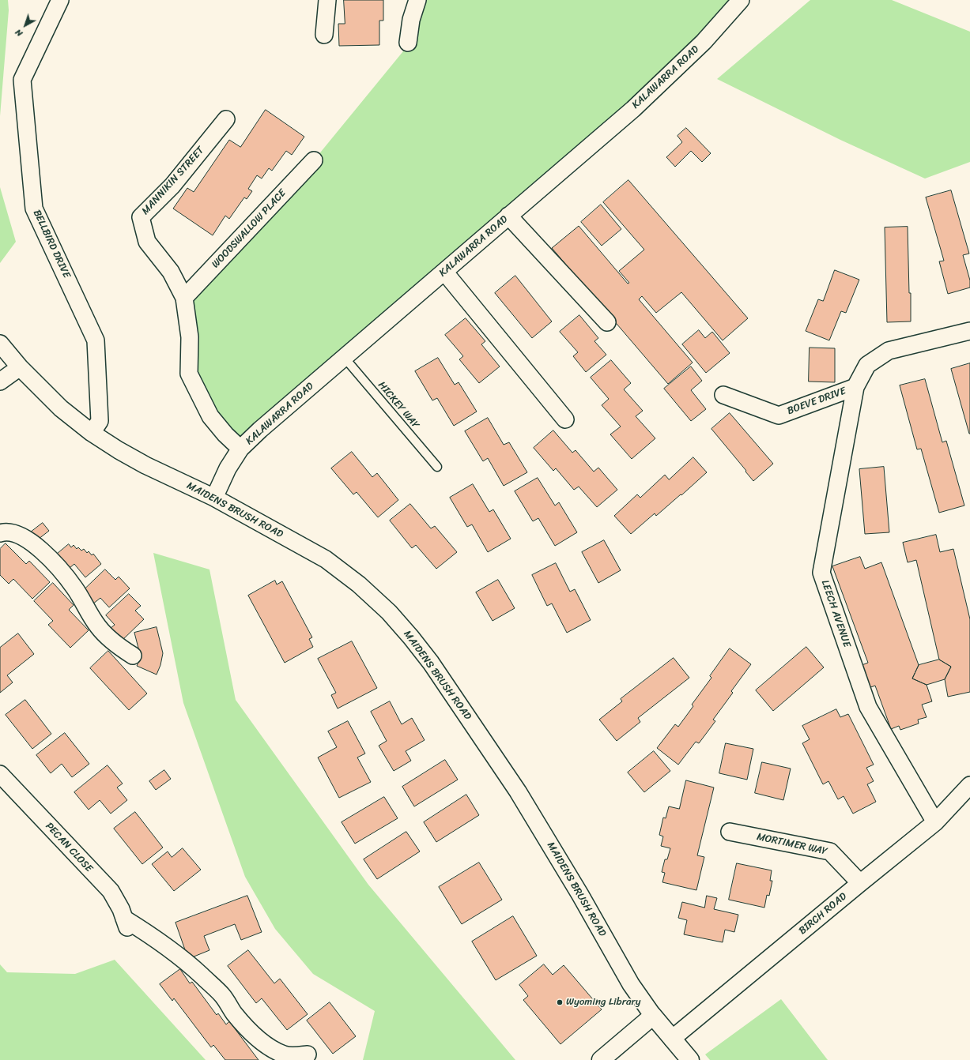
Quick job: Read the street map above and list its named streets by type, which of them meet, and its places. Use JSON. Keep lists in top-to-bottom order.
{
  "streets": {
    "street": [
      "KALAWARRA ROAD",
      "MANNIKIN STREET",
      "WOODSWALLOW PLACE",
      "BELLBIRD DRIVE",
      "BOEVE DRIVE",
      "MAIDENS BRUSH ROAD",
      "LEECH AVENUE",
      "MORTIMER WAY",
      "PECAN CLOSE",
      "BIRCH ROAD"
    ],
    "lane": ["HICKEY WAY"]
  },
  "crossings": [
    ["KALAWARRA ROAD", "MANNIKIN STREET"],
    ["KALAWARRA ROAD", "HICKEY WAY"],
    ["KALAWARRA ROAD", "MAIDENS BRUSH ROAD"],
    ["MANNIKIN STREET", "WOODSWALLOW PLACE"],
    ["BELLBIRD DRIVE", "MAIDENS BRUSH ROAD"],
    ["BOEVE DRIVE", "LEECH AVENUE"],
    ["MAIDENS BRUSH ROAD", "BIRCH ROAD"],
    ["LEECH AVENUE", "BIRCH ROAD"],
    ["MORTIMER WAY", "BIRCH ROAD"]
  ],
  "places": ["Wyoming Library"],
  "north": "bottom left"
}
